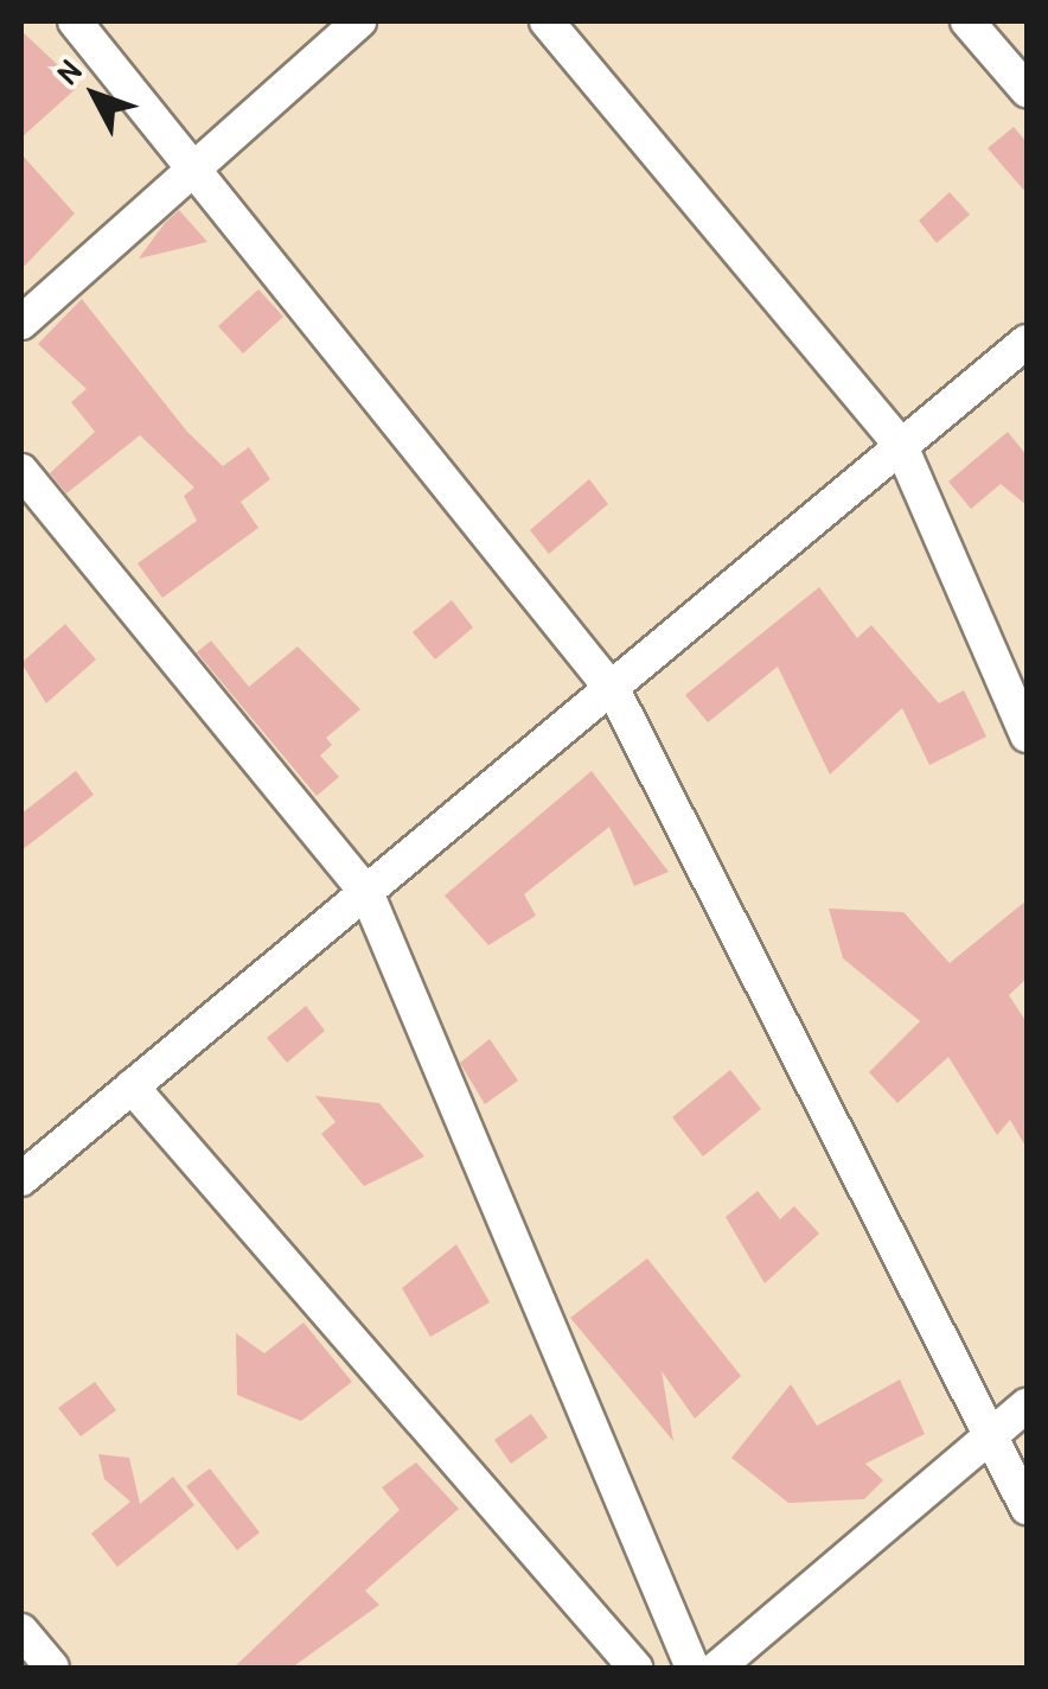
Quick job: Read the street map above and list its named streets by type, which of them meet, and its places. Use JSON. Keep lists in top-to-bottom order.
{
  "north": "top left"
}
